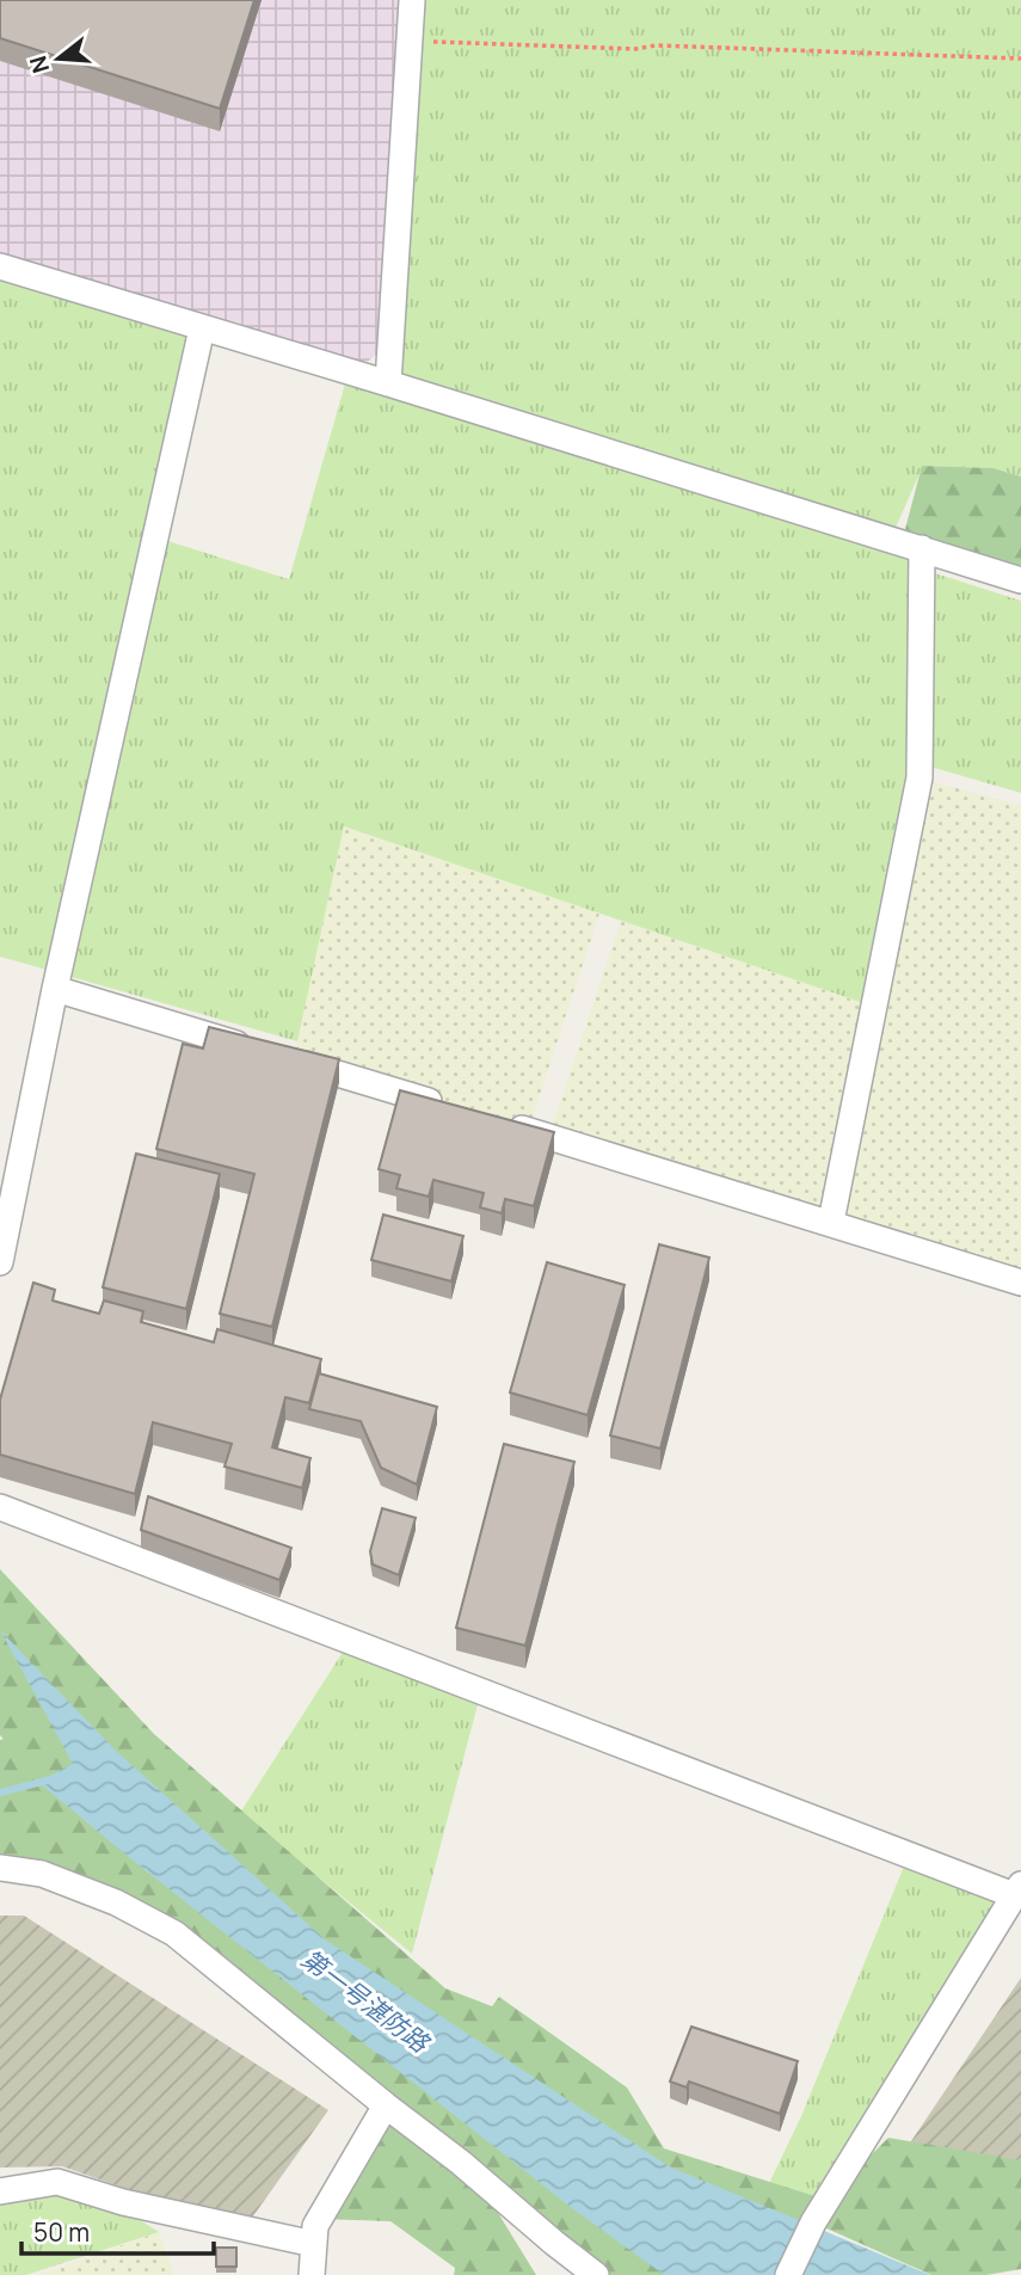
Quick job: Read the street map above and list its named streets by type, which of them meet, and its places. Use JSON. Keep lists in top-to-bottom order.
{
  "water": ["第一号湛防路"],
  "scale_bar": "50 m",
  "north": "left"
}
